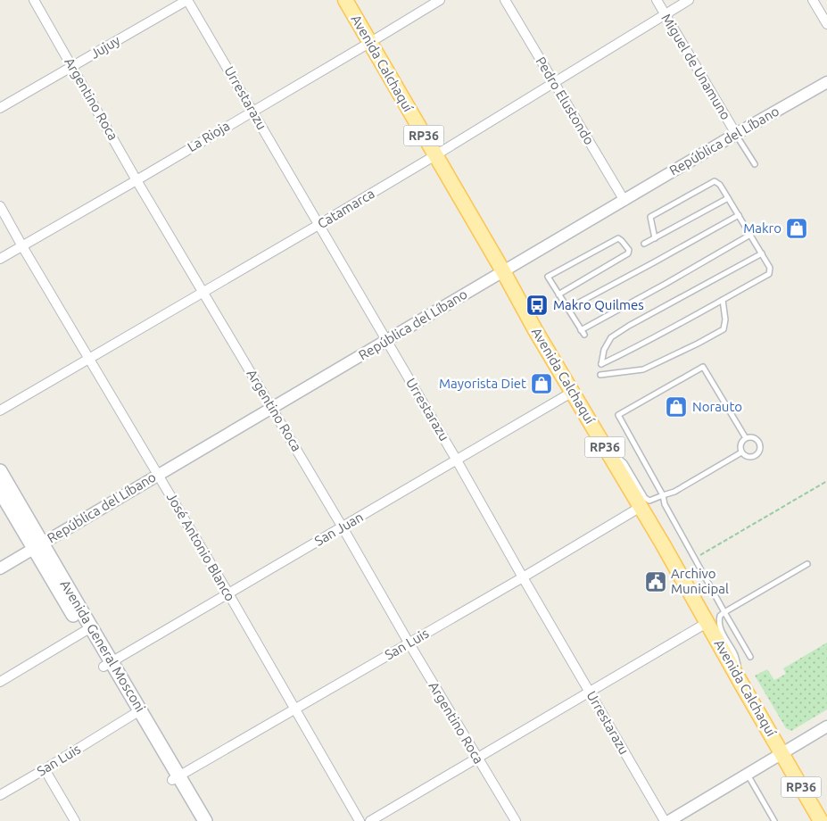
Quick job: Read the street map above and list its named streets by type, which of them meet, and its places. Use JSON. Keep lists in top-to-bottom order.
{
  "streets": {
    "main road": ["Avenida Calchaquí", "RP36", "Avenida General Mosconi"],
    "street": [
      "Jujuy",
      "Miguel de Unamuno",
      "Urrestarazu",
      "Argentino Roca",
      "Pedro Elustondo",
      "La Rioja",
      "República del Líbano",
      "Catamarca",
      "San Juan",
      "José Antonio Blanco",
      "San Luis"
    ]
  },
  "crossings": [
    ["Jujuy", "Urrestarazu"],
    ["Jujuy", "Argentino Roca"],
    ["Avenida Calchaquí", "La Rioja"],
    ["Avenida Calchaquí", "República del Líbano"],
    ["Avenida Calchaquí", "Catamarca"],
    ["Avenida Calchaquí", "San Juan"],
    ["Avenida Calchaquí", "San Luis"],
    ["Miguel de Unamuno", "República del Líbano"],
    ["Miguel de Unamuno", "Catamarca"],
    ["Urrestarazu", "La Rioja"],
    ["Urrestarazu", "República del Líbano"],
    ["Urrestarazu", "Catamarca"],
    ["Urrestarazu", "San Juan"],
    ["Urrestarazu", "San Luis"],
    ["Argentino Roca", "La Rioja"],
    ["Argentino Roca", "República del Líbano"],
    ["Argentino Roca", "Catamarca"],
    ["Argentino Roca", "San Juan"],
    ["Argentino Roca", "San Luis"],
    ["Pedro Elustondo", "República del Líbano"],
    ["Pedro Elustondo", "Catamarca"],
    ["La Rioja", "José Antonio Blanco"],
    ["República del Líbano", "José Antonio Blanco"],
    ["República del Líbano", "Avenida General Mosconi"],
    ["Catamarca", "José Antonio Blanco"],
    ["San Juan", "José Antonio Blanco"],
    ["San Juan", "Avenida General Mosconi"],
    ["José Antonio Blanco", "San Luis"],
    ["San Luis", "Avenida General Mosconi"]
  ],
  "places": {
    "shop": ["Makro", "Mayorista Diet", "Norauto"],
    "bus stop": ["Makro Quilmes"],
    "public building": ["Archivo Municipal"]
  }
}
